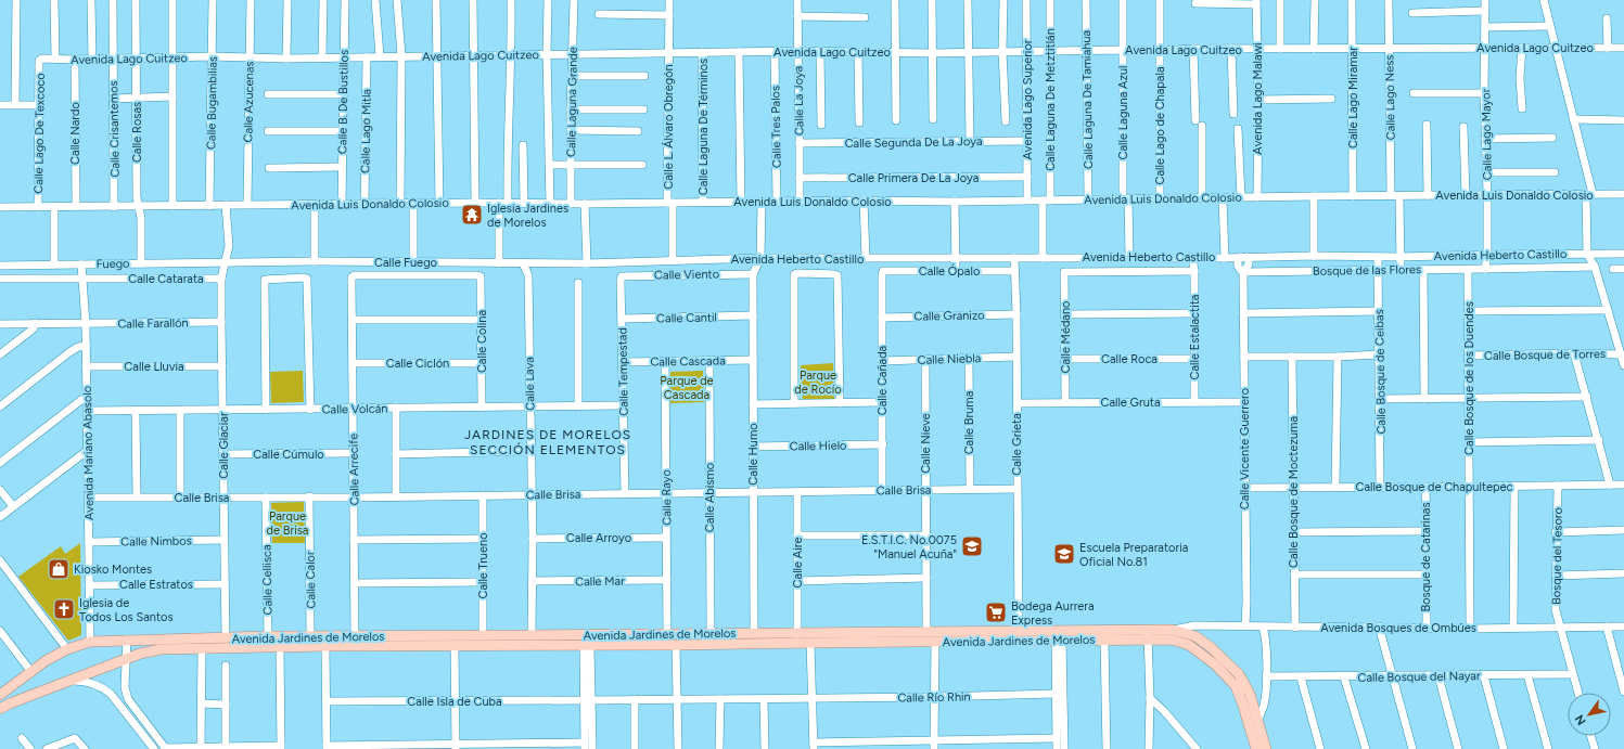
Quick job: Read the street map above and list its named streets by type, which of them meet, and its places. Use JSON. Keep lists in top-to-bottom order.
{
  "streets": {
    "main road": ["Avenida Jardines de Morelos"],
    "street": [
      "Avenida Lago Cuitzeo",
      "Calle Lago Miramar",
      "Calle Lago Ness",
      "Avenida Lago Malawi",
      "Avenida Lago Superior",
      "Calle Laguna De Metztitlán",
      "Calle Laguna De Tamiahua",
      "Calle La Joya",
      "Calle Azucenas",
      "Calle B. De Bustillos",
      "Calle Laguna Grande",
      "Calle Bugambilias",
      "Calle Laguna Azul",
      "Calle Lago de Chapala",
      "Calle L. Álvaro Obregón",
      "Calle Laguna De Términos",
      "Calle Tres Palos",
      "Calle Crisantemos",
      "Calle Lago Mitla",
      "Calle Rosas",
      "Calle Lago De Texcoco",
      "Calle Nardo",
      "Calle Lago Mayor",
      "Calle Segunda De La Joya",
      "Calle Primera De La Joya",
      "Avenida Luis Donaldo Colosio",
      "Avenida Heberto Castillo",
      "Calle Fuego",
      "Fuego",
      "Bosque de las Flores",
      "Calle Ópalo",
      "Calle Viento",
      "Calle Catarata",
      "Calle Granizo",
      "Calle Cantil",
      "Calle Farallón",
      "Calle Médano",
      "Calle Estalactita",
      "Calle Colina",
      "Calle Bosque de Torres",
      "Calle Niebla",
      "Calle Roca",
      "Calle Cascada",
      "Calle Ciclón",
      "Calle Lluvia",
      "Calle Tempestad",
      "Calle Bosque de Ceibas",
      "Calle Bosque de los Duendes",
      "Calle Cañada",
      "Calle Lava",
      "Calle Gruta",
      "Calle Volcán",
      "Calle Bruma",
      "Calle Nieve",
      "Calle Grieta",
      "Calle Glaciar",
      "Calle Hielo",
      "Calle Vicente Guerrero",
      "Avenida Mariano Abasolo",
      "Calle Cúmulo",
      "Calle Humo",
      "Calle Arrecife",
      "Calle Bosque de Chapultepec",
      "Calle Brisa",
      "Calle Bosque de Moctezuma",
      "Calle Rayo",
      "Calle Abismo",
      "Calle Arroyo",
      "Calle Nimbos",
      "Bosque del Tesoro",
      "Bosque de Catarinas",
      "Calle Aire",
      "Calle Trueno",
      "Calle Cellisca",
      "Calle Calor",
      "Calle Mar",
      "Calle Estratos",
      "Avenida Bosques de Ombúes",
      "Calle Bosque del Nayar",
      "Calle Río Rhin",
      "Calle Isla de Cuba"
    ]
  },
  "crossings": [
    ["Avenida Lago Cuitzeo", "Calle Lago Miramar"],
    ["Avenida Lago Cuitzeo", "Calle Lago Ness"],
    ["Avenida Lago Cuitzeo", "Avenida Lago Malawi"],
    ["Avenida Lago Cuitzeo", "Avenida Lago Superior"],
    ["Avenida Lago Cuitzeo", "Calle Laguna De Metztitlán"],
    ["Avenida Lago Cuitzeo", "Calle Laguna De Tamiahua"],
    ["Avenida Lago Cuitzeo", "Calle La Joya"],
    ["Avenida Lago Cuitzeo", "Calle Azucenas"],
    ["Avenida Lago Cuitzeo", "Calle B. De Bustillos"],
    ["Avenida Lago Cuitzeo", "Calle Laguna Grande"],
    ["Avenida Lago Cuitzeo", "Calle Bugambilias"],
    ["Avenida Lago Cuitzeo", "Calle Laguna Azul"],
    ["Avenida Lago Cuitzeo", "Calle Lago de Chapala"],
    ["Avenida Lago Cuitzeo", "Calle L. Álvaro Obregón"],
    ["Avenida Lago Cuitzeo", "Calle Laguna De Términos"],
    ["Avenida Lago Cuitzeo", "Calle Tres Palos"],
    ["Avenida Lago Cuitzeo", "Calle Crisantemos"],
    ["Avenida Lago Cuitzeo", "Calle Lago Mitla"],
    ["Avenida Lago Cuitzeo", "Calle Rosas"],
    ["Avenida Lago Cuitzeo", "Calle Lago De Texcoco"],
    ["Avenida Lago Cuitzeo", "Calle Nardo"],
    ["Avenida Lago Cuitzeo", "Calle Lago Mayor"],
    ["Calle Lago Miramar", "Avenida Luis Donaldo Colosio"],
    ["Calle Lago Ness", "Avenida Luis Donaldo Colosio"],
    ["Calle Lago Ness", "Avenida Heberto Castillo"],
    ["Calle Lago Ness", "Bosque de las Flores"],
    ["Avenida Lago Malawi", "Avenida Luis Donaldo Colosio"],
    ["Avenida Lago Superior", "Calle Segunda De La Joya"],
    ["Avenida Lago Superior", "Calle Primera De La Joya"],
    ["Avenida Lago Superior", "Avenida Luis Donaldo Colosio"],
    ["Calle Laguna De Metztitlán", "Avenida Luis Donaldo Colosio"],
    ["Calle Laguna De Metztitlán", "Avenida Heberto Castillo"],
    ["Calle Laguna De Tamiahua", "Avenida Luis Donaldo Colosio"],
    ["Calle La Joya", "Calle Segunda De La Joya"],
    ["Calle La Joya", "Calle Primera De La Joya"],
    ["Calle La Joya", "Avenida Luis Donaldo Colosio"],
    ["Calle Azucenas", "Avenida Luis Donaldo Colosio"],
    ["Calle B. De Bustillos", "Avenida Luis Donaldo Colosio"],
    ["Calle Laguna Grande", "Avenida Luis Donaldo Colosio"],
    ["Calle Bugambilias", "Avenida Luis Donaldo Colosio"],
    ["Calle Laguna Azul", "Avenida Luis Donaldo Colosio"],
    ["Calle Laguna Azul", "Avenida Heberto Castillo"],
    ["Calle Lago de Chapala", "Avenida Luis Donaldo Colosio"],
    ["Calle L. Álvaro Obregón", "Avenida Luis Donaldo Colosio"],
    ["Calle L. Álvaro Obregón", "Avenida Heberto Castillo"],
    ["Calle Laguna De Términos", "Avenida Luis Donaldo Colosio"],
    ["Calle Tres Palos", "Avenida Luis Donaldo Colosio"],
    ["Calle Crisantemos", "Avenida Luis Donaldo Colosio"],
    ["Calle Lago Mitla", "Avenida Luis Donaldo Colosio"],
    ["Calle Rosas", "Avenida Luis Donaldo Colosio"],
    ["Calle Rosas", "Fuego"],
    ["Calle Lago De Texcoco", "Avenida Luis Donaldo Colosio"],
    ["Calle Nardo", "Avenida Luis Donaldo Colosio"],
    ["Calle Lago Mayor", "Avenida Luis Donaldo Colosio"],
    ["Calle Lago Mayor", "Avenida Heberto Castillo"],
    ["Calle Lago Mayor", "Bosque de las Flores"],
    ["Avenida Luis Donaldo Colosio", "Calle Glaciar"],
    ["Avenida Heberto Castillo", "Calle Estalactita"],
    ["Avenida Heberto Castillo", "Calle Bosque de Ceibas"],
    ["Avenida Heberto Castillo", "Calle Grieta"],
    ["Avenida Heberto Castillo", "Calle Vicente Guerrero"],
    ["Calle Fuego", "Fuego"],
    ["Calle Fuego", "Calle Colina"],
    ["Calle Fuego", "Calle Lava"],
    ["Calle Fuego", "Calle Glaciar"],
    ["Calle Fuego", "Calle Arrecife"],
    ["Fuego", "Calle Glaciar"],
    ["Fuego", "Avenida Mariano Abasolo"],
    ["Bosque de las Flores", "Calle Bosque de Ceibas"],
    ["Bosque de las Flores", "Calle Bosque de los Duendes"],
    ["Bosque de las Flores", "Calle Vicente Guerrero"],
    ["Calle Ópalo", "Calle Cañada"],
    ["Calle Ópalo", "Calle Grieta"],
    ["Calle Viento", "Calle Tempestad"],
    ["Calle Viento", "Calle Humo"],
    ["Calle Catarata", "Calle Glaciar"],
    ["Calle Catarata", "Avenida Mariano Abasolo"],
    ["Calle Granizo", "Calle Cañada"],
    ["Calle Granizo", "Calle Grieta"],
    ["Calle Cantil", "Calle Tempestad"],
    ["Calle Cantil", "Calle Humo"],
    ["Calle Farallón", "Calle Glaciar"],
    ["Calle Farallón", "Avenida Mariano Abasolo"],
    ["Calle Médano", "Calle Estalactita"],
    ["Calle Médano", "Calle Roca"],
    ["Calle Médano", "Calle Gruta"],
    ["Calle Estalactita", "Calle Roca"],
    ["Calle Estalactita", "Calle Gruta"],
    ["Calle Colina", "Calle Ciclón"],
    ["Calle Colina", "Calle Volcán"],
    ["Calle Bosque de Torres", "Calle Bosque de los Duendes"],
    ["Calle Niebla", "Calle Cañada"],
    ["Calle Niebla", "Calle Bruma"],
    ["Calle Niebla", "Calle Nieve"],
    ["Calle Niebla", "Calle Grieta"],
    ["Calle Cascada", "Calle Tempestad"],
    ["Calle Cascada", "Calle Humo"],
    ["Calle Cascada", "Calle Rayo"],
    ["Calle Cascada", "Calle Abismo"],
    ["Calle Ciclón", "Calle Arrecife"],
    ["Calle Lluvia", "Calle Glaciar"],
    ["Calle Lluvia", "Avenida Mariano Abasolo"],
    ["Calle Tempestad", "Calle Volcán"],
    ["Calle Tempestad", "Calle Brisa"],
    ["Calle Bosque de Ceibas", "Calle Bosque de Chapultepec"],
    ["Calle Bosque de los Duendes", "Calle Bosque de Chapultepec"],
    ["Calle Bosque de los Duendes", "Avenida Bosques de Ombúes"],
    ["Calle Cañada", "Calle Hielo"],
    ["Calle Cañada", "Calle Brisa"],
    ["Calle Lava", "Calle Volcán"],
    ["Calle Lava", "Calle Brisa"],
    ["Calle Lava", "Calle Arroyo"],
    ["Calle Lava", "Calle Mar"],
    ["Calle Lava", "Avenida Jardines de Morelos"],
    ["Calle Gruta", "Calle Grieta"],
    ["Calle Gruta", "Calle Vicente Guerrero"],
    ["Calle Volcán", "Calle Glaciar"],
    ["Calle Volcán", "Avenida Mariano Abasolo"],
    ["Calle Volcán", "Calle Arrecife"],
    ["Calle Bruma", "Calle Brisa"],
    ["Calle Nieve", "Calle Brisa"],
    ["Calle Nieve", "Avenida Jardines de Morelos"],
    ["Calle Grieta", "Calle Brisa"],
    ["Calle Grieta", "Avenida Jardines de Morelos"],
    ["Calle Glaciar", "Calle Cúmulo"],
    ["Calle Glaciar", "Calle Brisa"],
    ["Calle Glaciar", "Calle Nimbos"],
    ["Calle Glaciar", "Calle Estratos"],
    ["Calle Glaciar", "Avenida Jardines de Morelos"],
    ["Calle Hielo", "Calle Humo"],
    ["Calle Vicente Guerrero", "Calle Bosque de Chapultepec"],
    ["Calle Vicente Guerrero", "Avenida Bosques de Ombúes"],
    ["Avenida Mariano Abasolo", "Calle Brisa"],
    ["Avenida Mariano Abasolo", "Calle Nimbos"],
    ["Avenida Mariano Abasolo", "Calle Estratos"],
    ["Avenida Mariano Abasolo", "Avenida Jardines de Morelos"],
    ["Calle Cúmulo", "Calle Arrecife"],
    ["Calle Humo", "Calle Brisa"],
    ["Calle Humo", "Avenida Jardines de Morelos"],
    ["Calle Arrecife", "Calle Brisa"],
    ["Calle Arrecife", "Avenida Jardines de Morelos"],
    ["Calle Bosque de Chapultepec", "Calle Bosque de Moctezuma"],
    ["Calle Bosque de Chapultepec", "Bosque del Tesoro"],
    ["Calle Bosque de Chapultepec", "Bosque de Catarinas"],
    ["Calle Brisa", "Calle Rayo"],
    ["Calle Brisa", "Calle Abismo"],
    ["Calle Brisa", "Calle Aire"],
    ["Calle Brisa", "Calle Trueno"],
    ["Calle Brisa", "Calle Cellisca"],
    ["Calle Brisa", "Calle Calor"],
    ["Calle Bosque de Moctezuma", "Avenida Bosques de Ombúes"],
    ["Calle Rayo", "Calle Arroyo"],
    ["Calle Rayo", "Calle Mar"],
    ["Calle Rayo", "Avenida Jardines de Morelos"],
    ["Calle Abismo", "Avenida Jardines de Morelos"],
    ["Bosque del Tesoro", "Avenida Bosques de Ombúes"],
    ["Bosque del Tesoro", "Calle Bosque del Nayar"],
    ["Bosque de Catarinas", "Avenida Bosques de Ombúes"],
    ["Calle Aire", "Avenida Jardines de Morelos"],
    ["Calle Trueno", "Avenida Jardines de Morelos"],
    ["Calle Cellisca", "Avenida Jardines de Morelos"],
    ["Calle Calor", "Avenida Jardines de Morelos"],
    ["Avenida Bosques de Ombúes", "Avenida Jardines de Morelos"],
    ["Calle Río Rhin", "Calle Isla de Cuba"]
  ],
  "districts": ["JARDINES DE MORELOS SECCIÓN ELEMENTOS"],
  "parks": ["Parque de Rocío", "Parque de Cascada", "Parque de Brisa"],
  "places": {
    "temple": ["Iglesia Jardines de Morelos"],
    "school or university": ["E.S.T.I.C. No.0075 \"Manuel Acuña\"", "Escuela Preparatoria Oficial No.81"],
    "shop": ["Kiosko Montes"],
    "church": ["Iglesia de Todos Los Santos"],
    "supermarket": ["Bodega Aurrera Express"]
  },
  "north": "bottom left"
}
